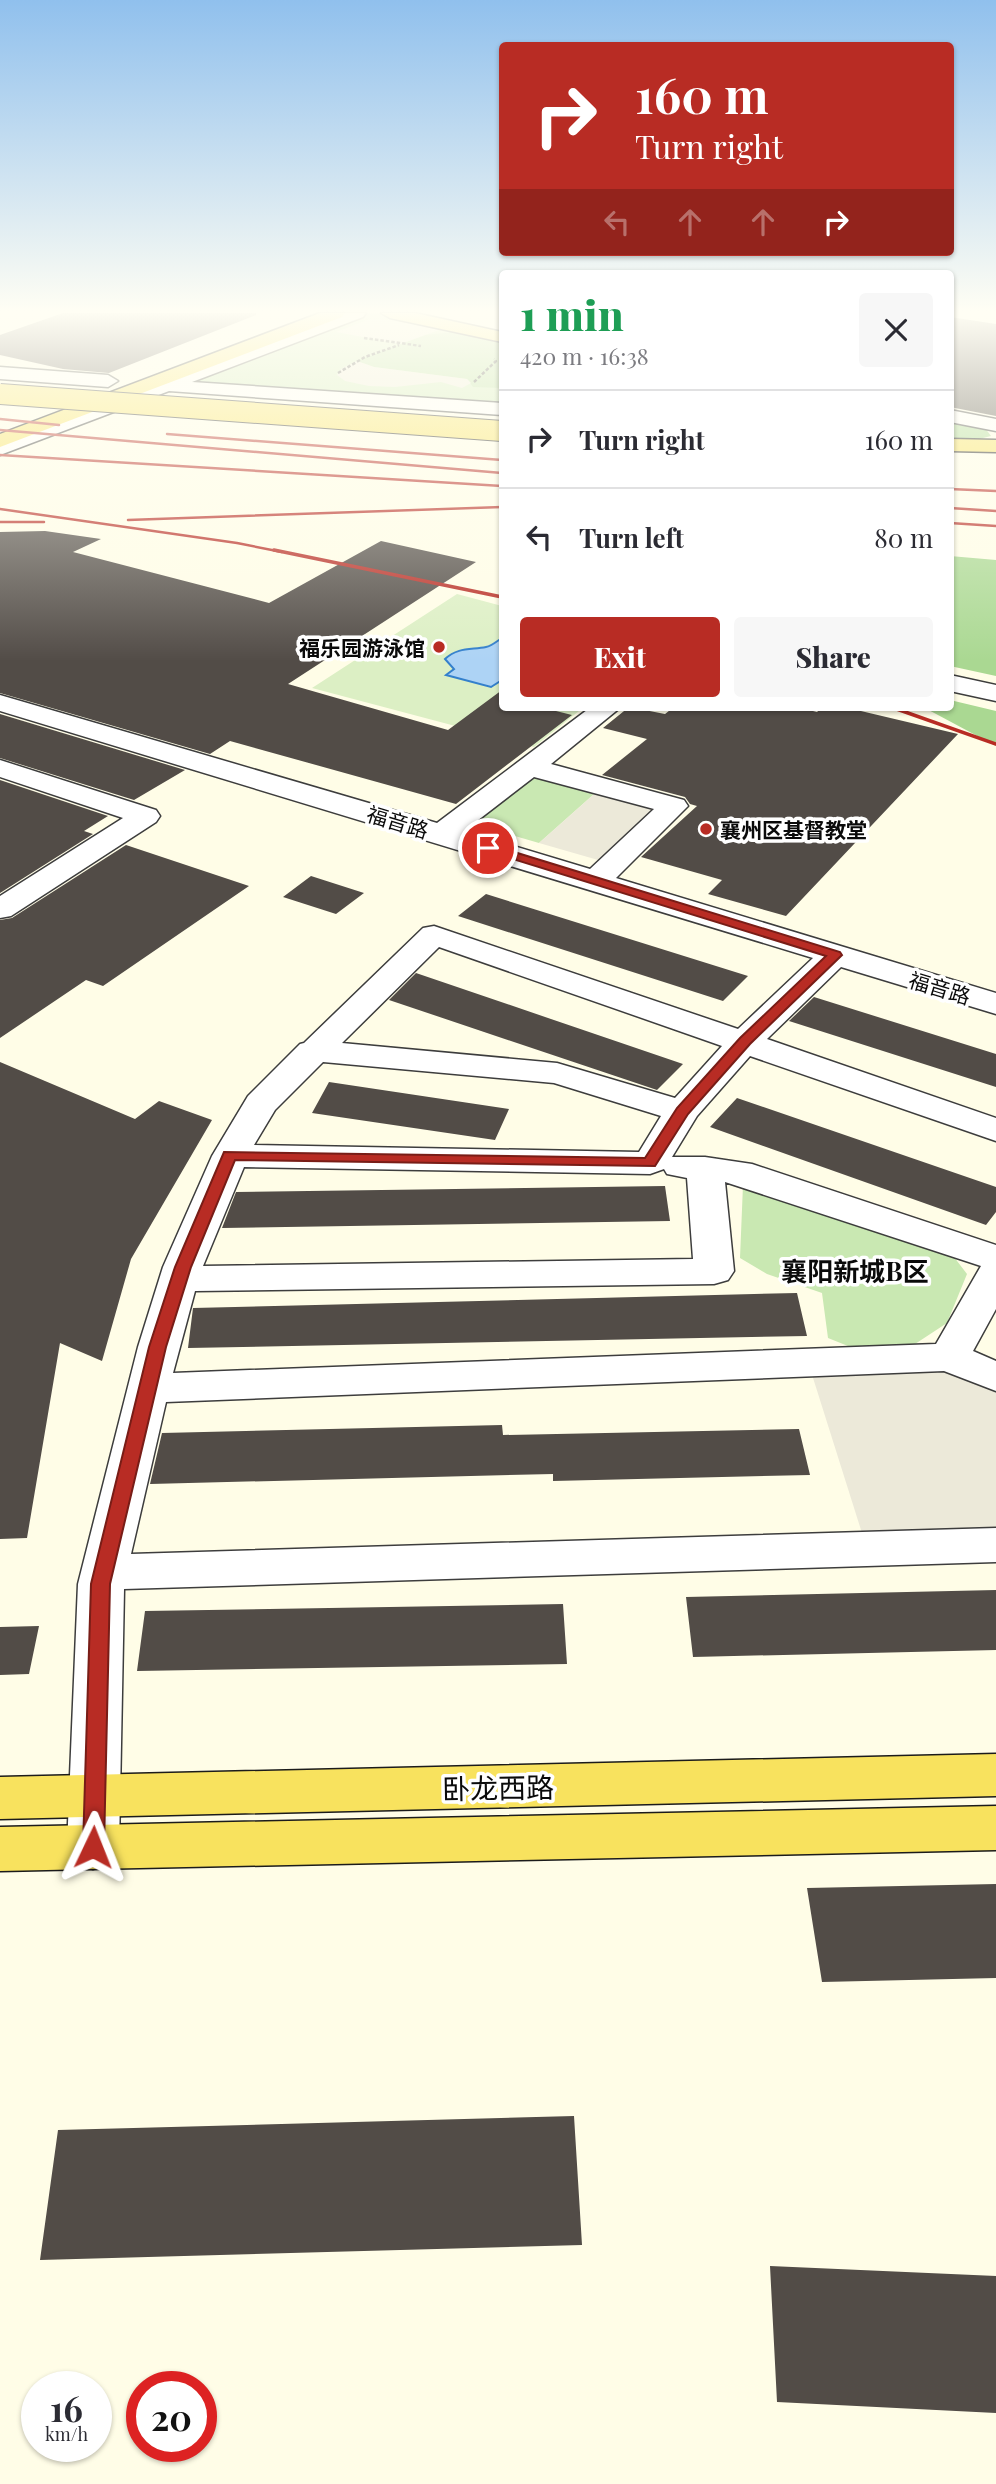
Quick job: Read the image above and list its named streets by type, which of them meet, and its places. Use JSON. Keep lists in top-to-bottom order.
{
  "streets": {
    "main road": ["卧龙西路"],
    "street": ["福音路"]
  },
  "districts": ["襄阳新城B区"],
  "places": ["福乐园游泳馆", "襄州区基督教堂"],
  "page": {
    "turn": ["160 m", "Turn right"],
    "heading": ["1 min", "420 m · 16:38"],
    "list": [
      {
        "name": "Turn right",
        "value": "160 m"
      },
      {
        "name": "Turn left",
        "value": "80 m"
      }
    ],
    "buttons": ["Exit", "Share"],
    "speed": "16 km/h",
    "limit": "20"
  }
}
